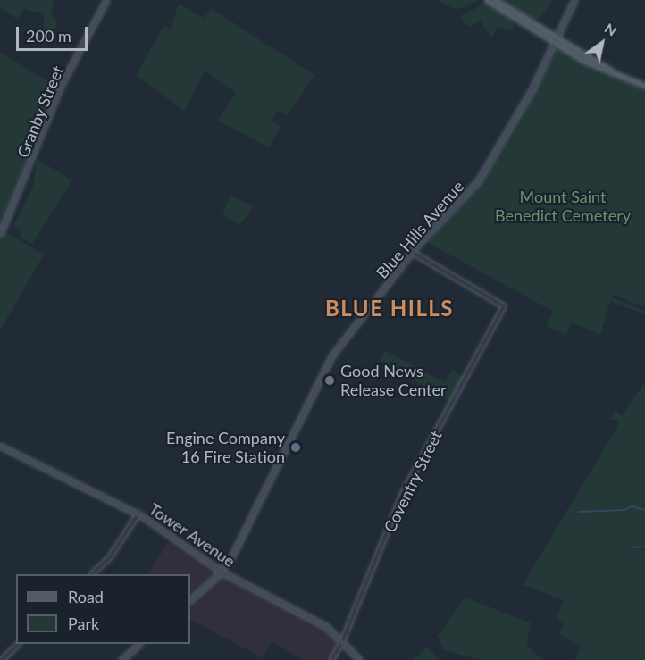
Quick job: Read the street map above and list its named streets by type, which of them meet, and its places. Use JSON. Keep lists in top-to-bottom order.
{
  "streets": {
    "main road": ["Granby Street", "Blue Hills Avenue", "Tower Avenue"],
    "street": ["Coventry Street"]
  },
  "crossings": [
    ["Blue Hills Avenue", "Coventry Street"],
    ["Blue Hills Avenue", "Tower Avenue"],
    ["Coventry Street", "Tower Avenue"]
  ],
  "districts": ["BLUE HILLS"],
  "parks": ["Mount Saint Benedict Cemetery"],
  "places": ["Good News Release Center", "Engine Company 16 Fire Station"],
  "legend": ["Road", "Park"],
  "scale_bar": "200 m",
  "north": "top right"
}
